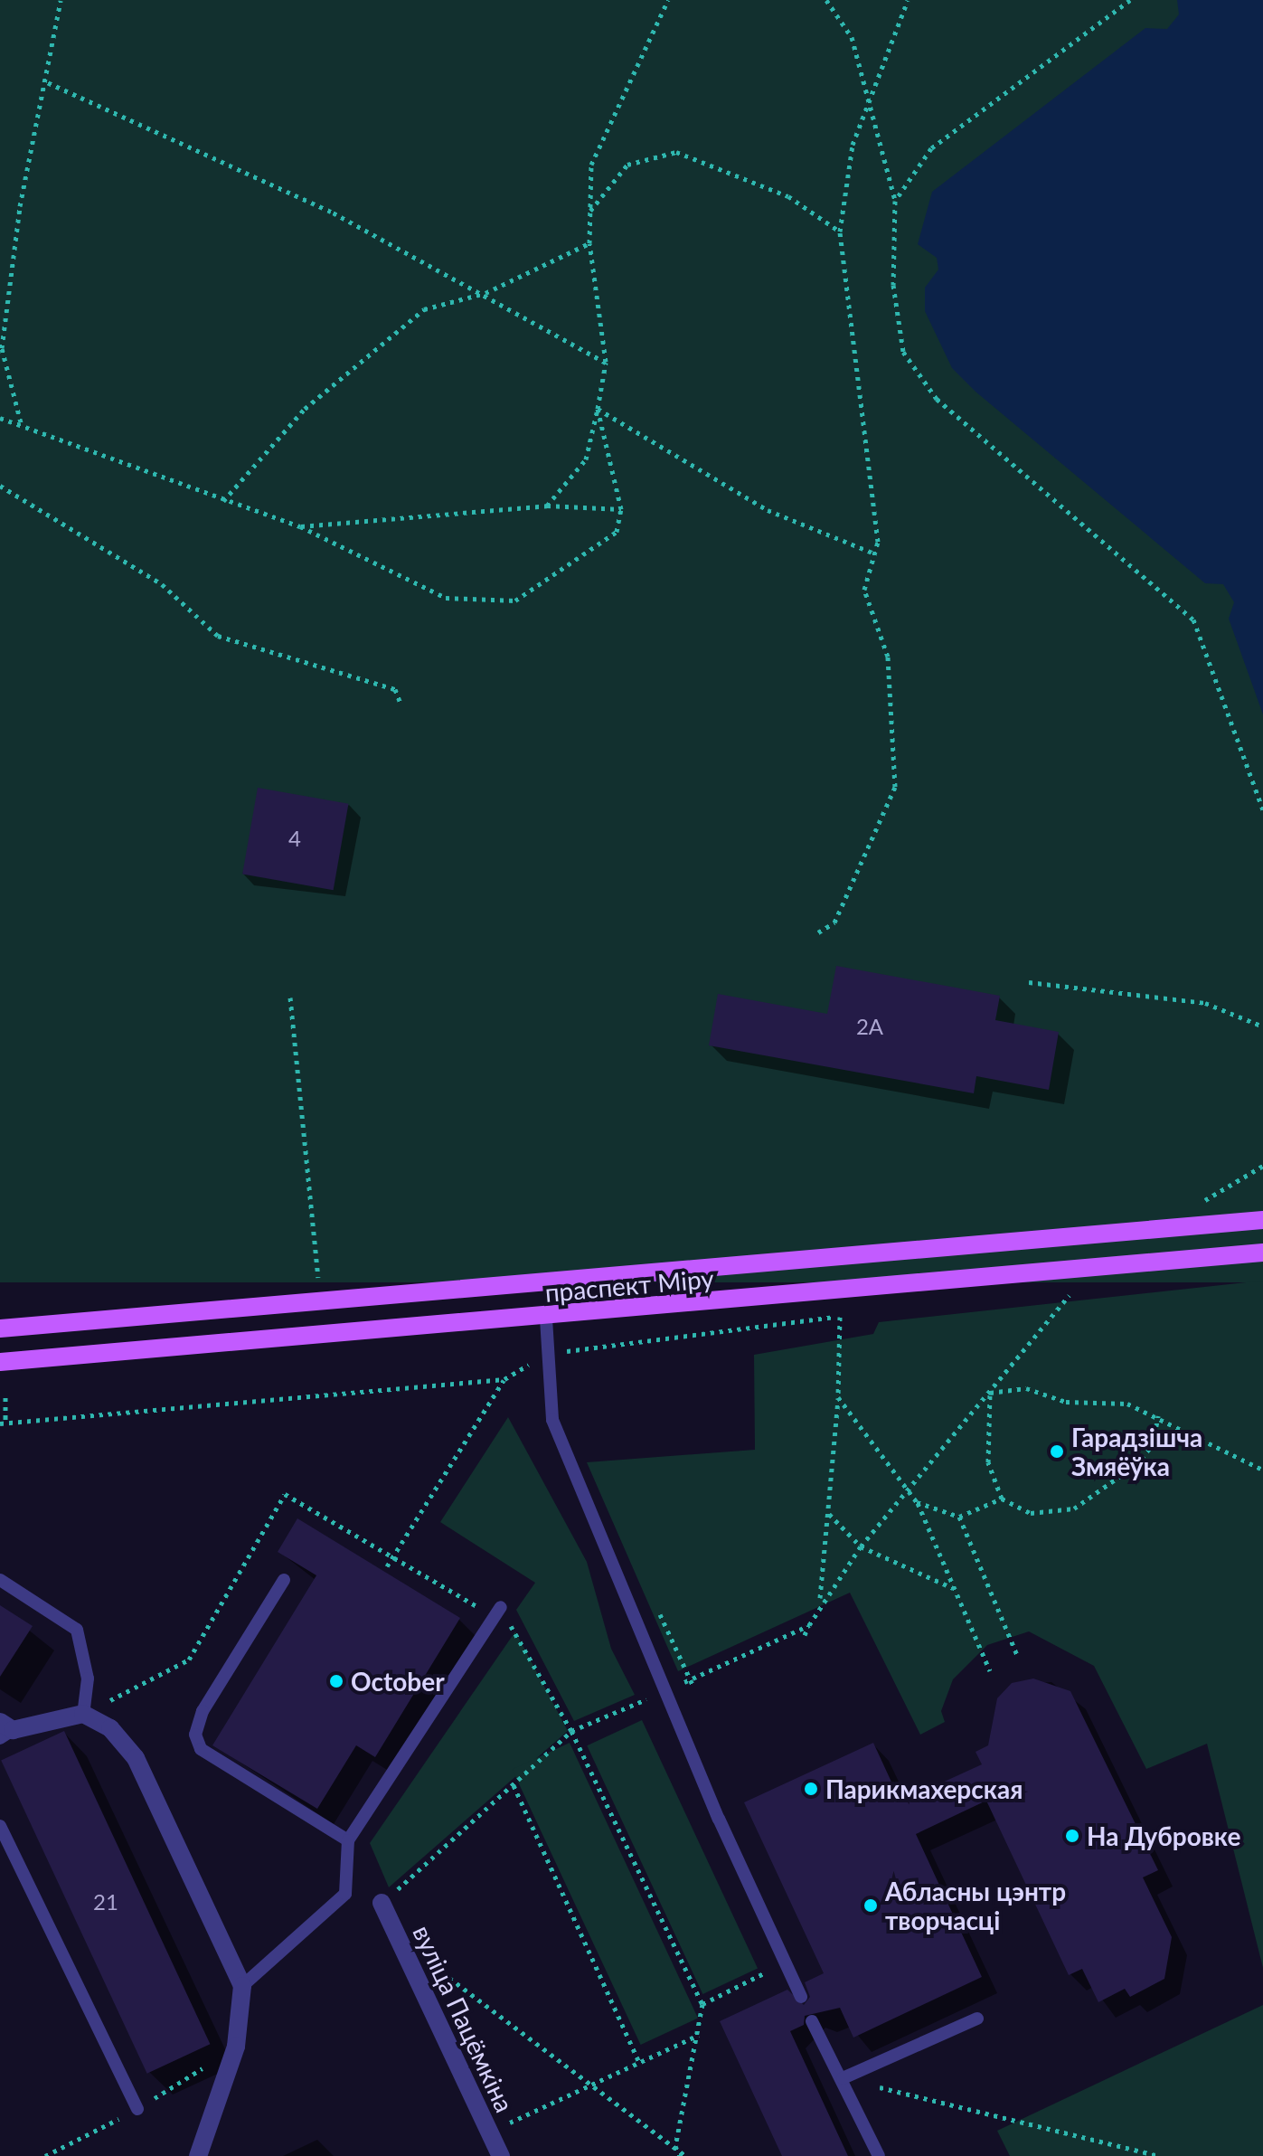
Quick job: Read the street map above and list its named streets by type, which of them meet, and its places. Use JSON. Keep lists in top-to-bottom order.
{
  "streets": {
    "main road": ["праспект Міру"],
    "street": ["вуліца Пацёмкіна"]
  },
  "places": [
    "Гарадзішча Змяёўка",
    "October",
    "Парикмахерская",
    "На Дубровке",
    "Абласны цэнтр творчасці"
  ],
  "house_numbers": ["4", "2А", "21"]
}
